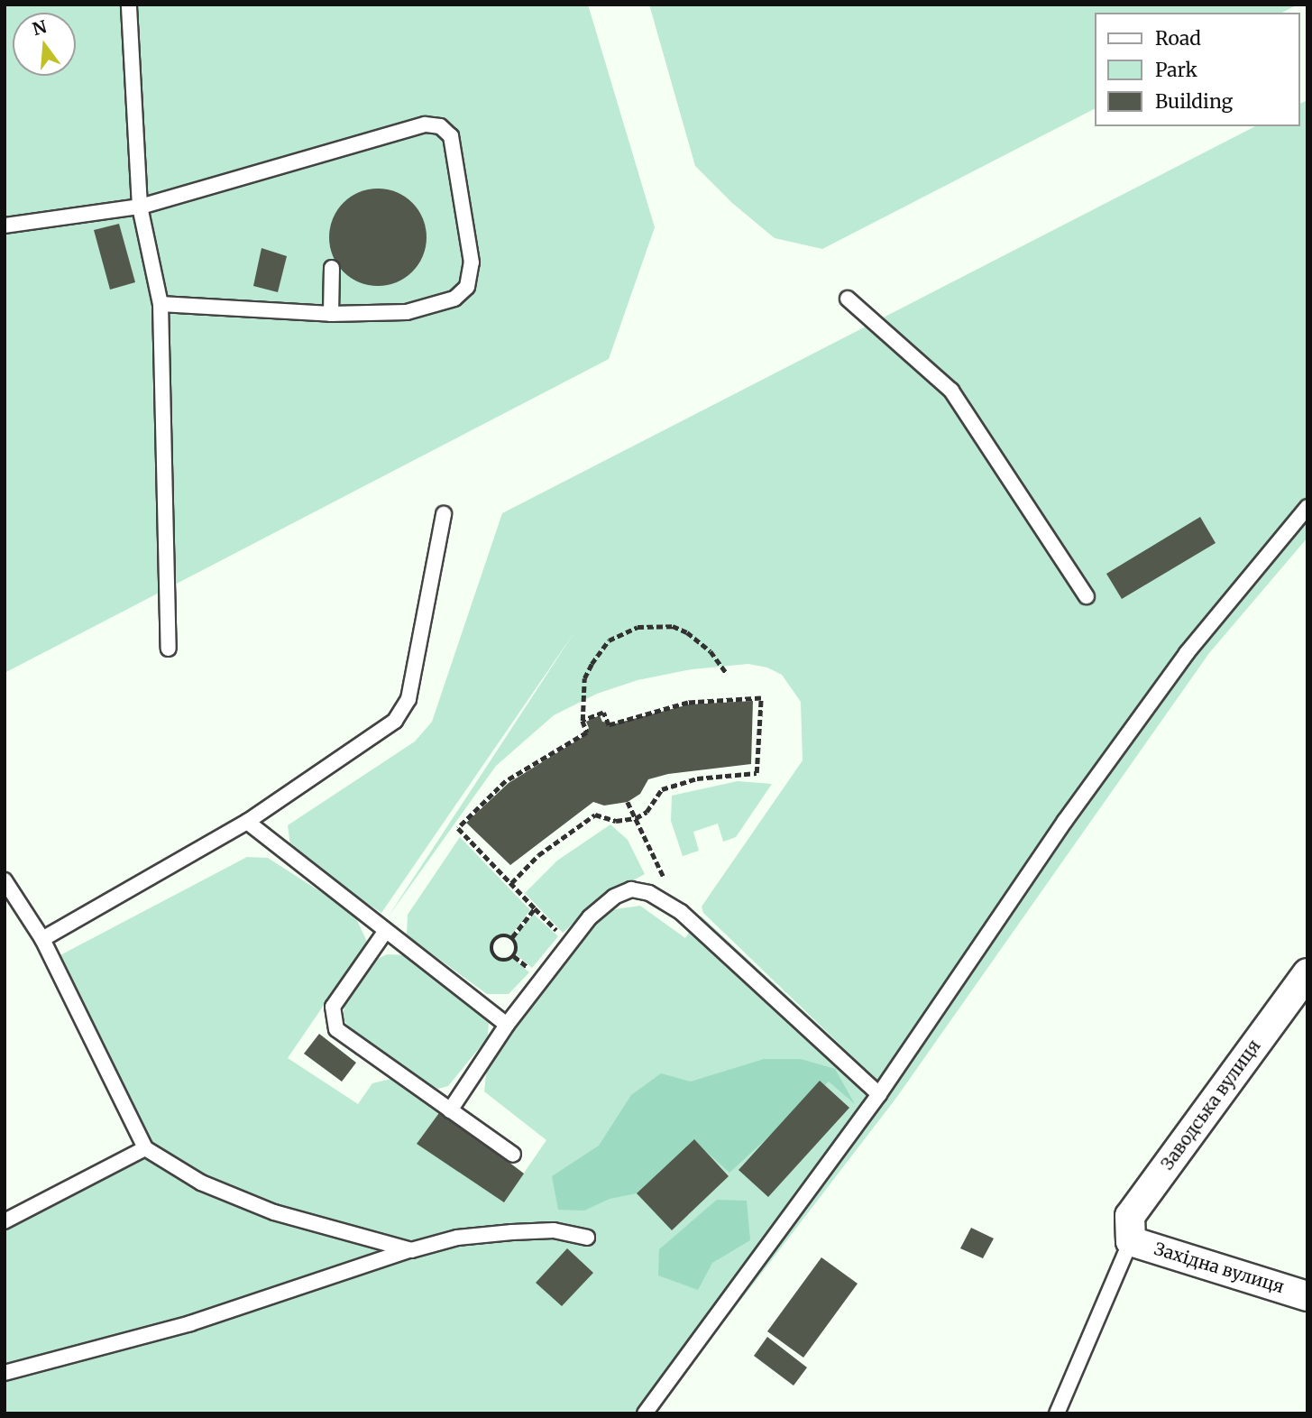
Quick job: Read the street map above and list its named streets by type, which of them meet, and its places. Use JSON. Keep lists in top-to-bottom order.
{
  "streets": {
    "street": ["Заводська вулиця", "Західна вулиця"]
  },
  "crossings": [
    ["Заводська вулиця", "Західна вулиця"]
  ],
  "legend": ["Road", "Park", "Building"],
  "north": "top"
}
